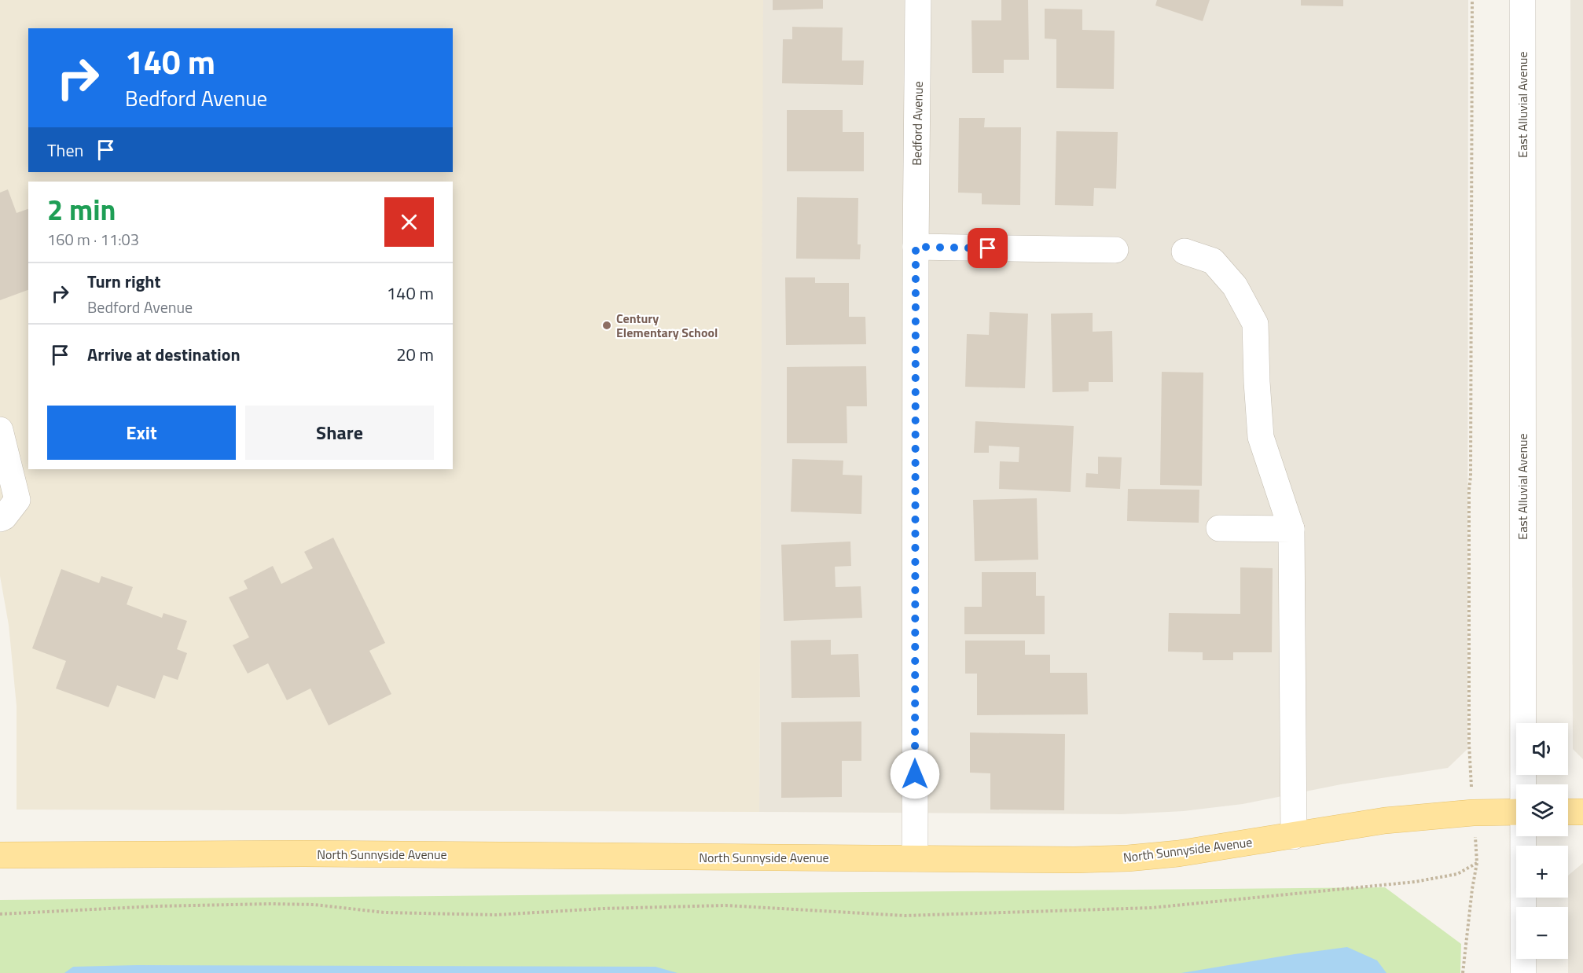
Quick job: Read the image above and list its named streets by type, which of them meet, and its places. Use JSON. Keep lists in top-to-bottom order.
{
  "streets": {
    "main road": ["North Sunnyside Avenue"],
    "street": ["East Alluvial Avenue", "Bedford Avenue"]
  },
  "crossings": [
    ["Bedford Avenue", "North Sunnyside Avenue"]
  ],
  "places": ["Century Elementary School"],
  "page": {
    "turn": ["140 m", "Bedford Avenue"],
    "then": "Then",
    "heading": ["2 min", "160 m · 11:03"],
    "list": [
      {
        "name": "Turn right",
        "note": "Bedford Avenue",
        "value": "140 m"
      },
      {
        "name": "Arrive at destination",
        "value": "20 m"
      }
    ],
    "buttons": ["Exit", "Share"],
    "map_buttons": ["+", "−"]
  }
}
